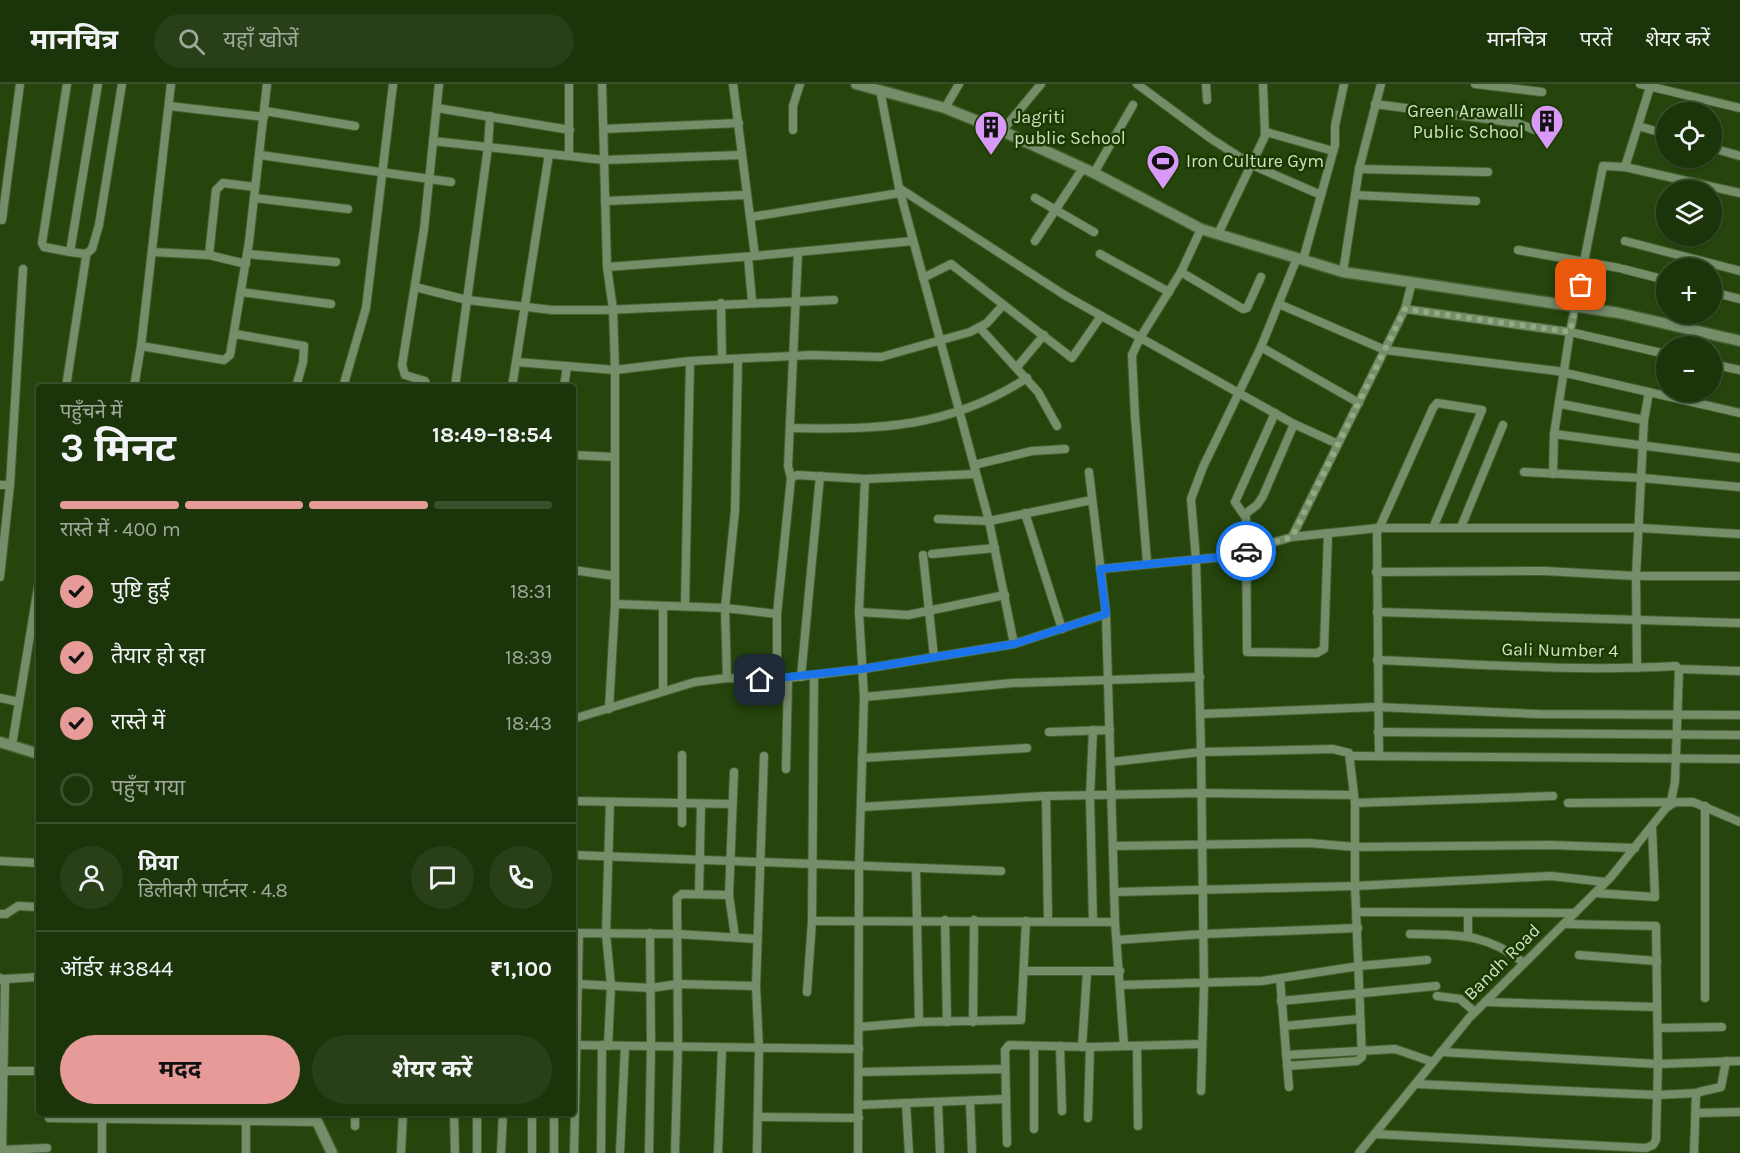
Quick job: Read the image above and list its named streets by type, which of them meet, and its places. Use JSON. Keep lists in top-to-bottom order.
{
  "streets": {
    "street": ["Gali Number 4", "Bandh Road"]
  },
  "places": {
    "building": ["Green Arawalli Public School", "Jagriti public School"],
    "sports": ["Iron Culture Gym"]
  },
  "page": {
    "header": "मानचित्र",
    "search": "यहाँ खोजें",
    "nav": ["मानचित्र", "परतें", "शेयर करें"],
    "map_buttons": ["+", "−"],
    "heading": ["3 मिनट", "पहुँचने में", "18:49–18:54"],
    "panel": [
      "प्रिया",
      "डिलीवरी पार्टनर · 4.8",
      "ऑर्डर #3844",
      "₹1,100"
    ],
    "bar": "रास्ते में · 400 m",
    "list": [
      ["पुष्टि हुई", "18:31"],
      ["तैयार हो रहा", "18:39"],
      ["रास्ते में", "18:43"],
      "पहुँच गया"
    ],
    "buttons": ["मदद", "शेयर करें"]
  }
}
